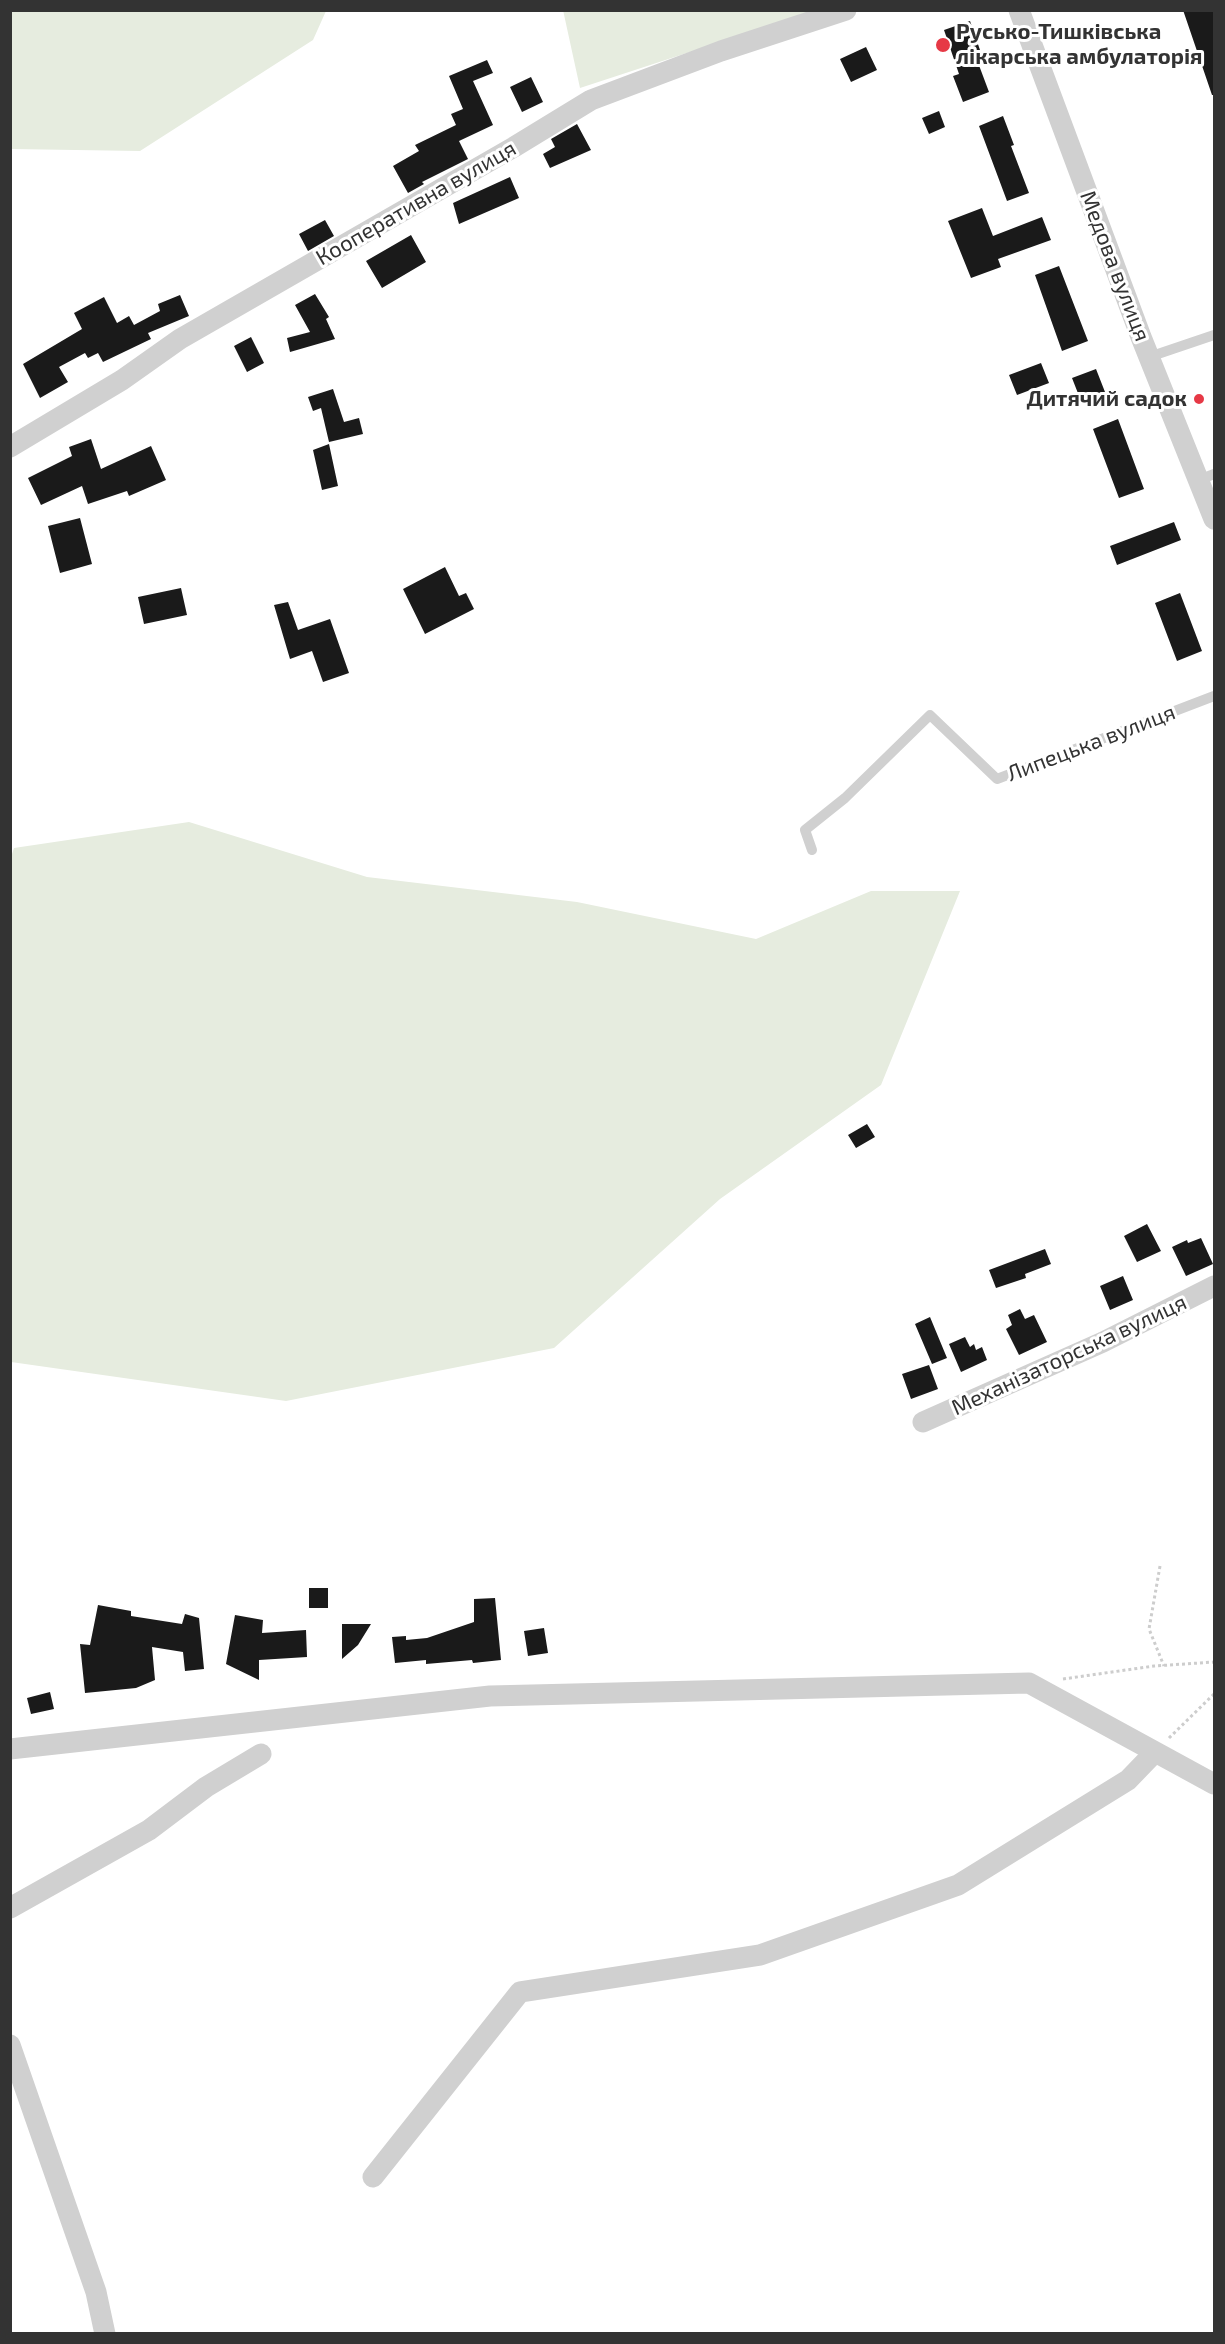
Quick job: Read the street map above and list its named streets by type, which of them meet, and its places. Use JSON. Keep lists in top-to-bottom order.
{
  "streets": {
    "street": ["Кооперативна вулиця", "Медова вулиця", "Механізаторська вулиця"],
    "lane": ["Липецька вулиця"]
  },
  "places": ["Русько-Тишківська лікарська амбулаторія", "Дитячий садок"]
}
